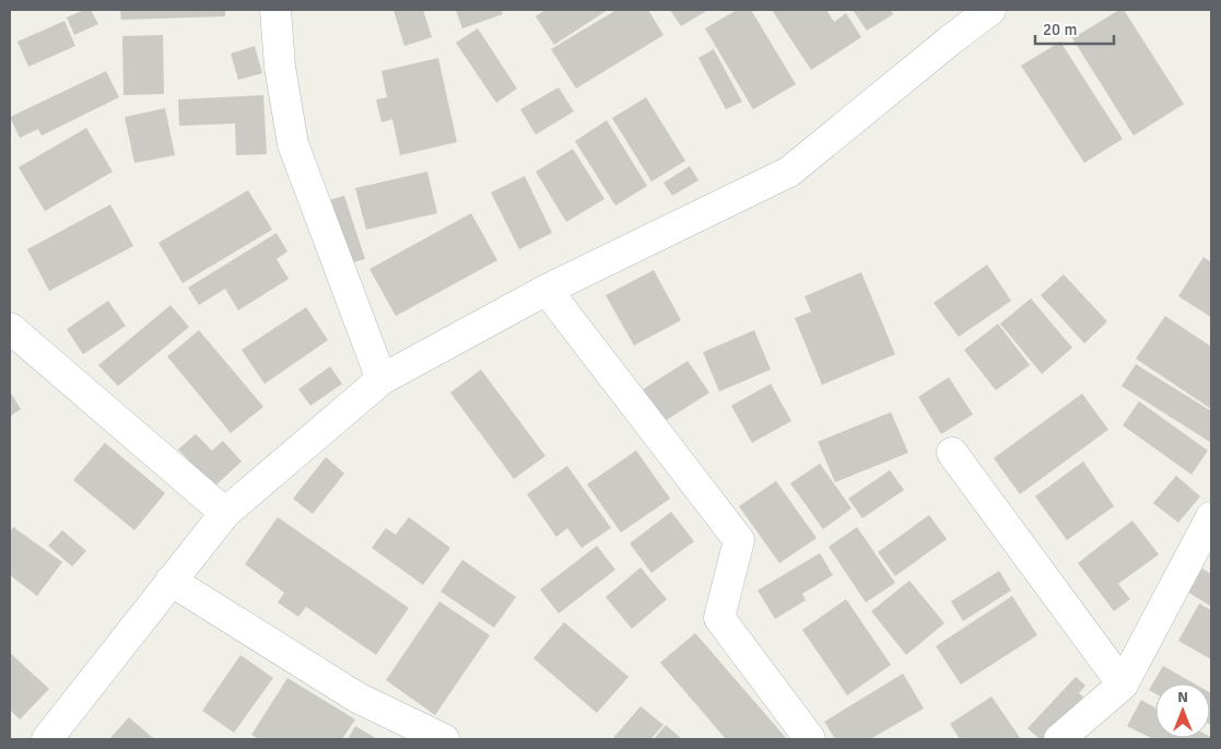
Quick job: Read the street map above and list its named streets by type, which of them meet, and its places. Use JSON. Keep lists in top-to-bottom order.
{
  "scale_bar": "20 m",
  "north": "top"
}
